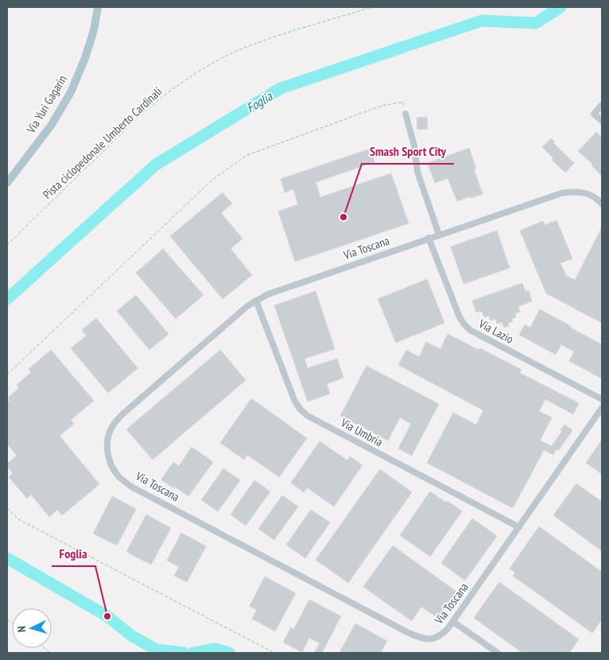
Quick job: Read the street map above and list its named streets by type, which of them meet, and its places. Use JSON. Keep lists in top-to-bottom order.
{
  "streets": {
    "main road": ["Via Yuri Gagarin"],
    "street": ["Via Toscana", "Via Lazio", "Via Umbria"],
    "path": ["Pista ciclopedonale Umberto Cardinali"]
  },
  "crossings": [
    ["Via Toscana", "Via Lazio"],
    ["Via Toscana", "Via Umbria"]
  ],
  "water": ["Foglia"],
  "places": ["Smash Sport City", "Foglia"],
  "north": "left"
}
